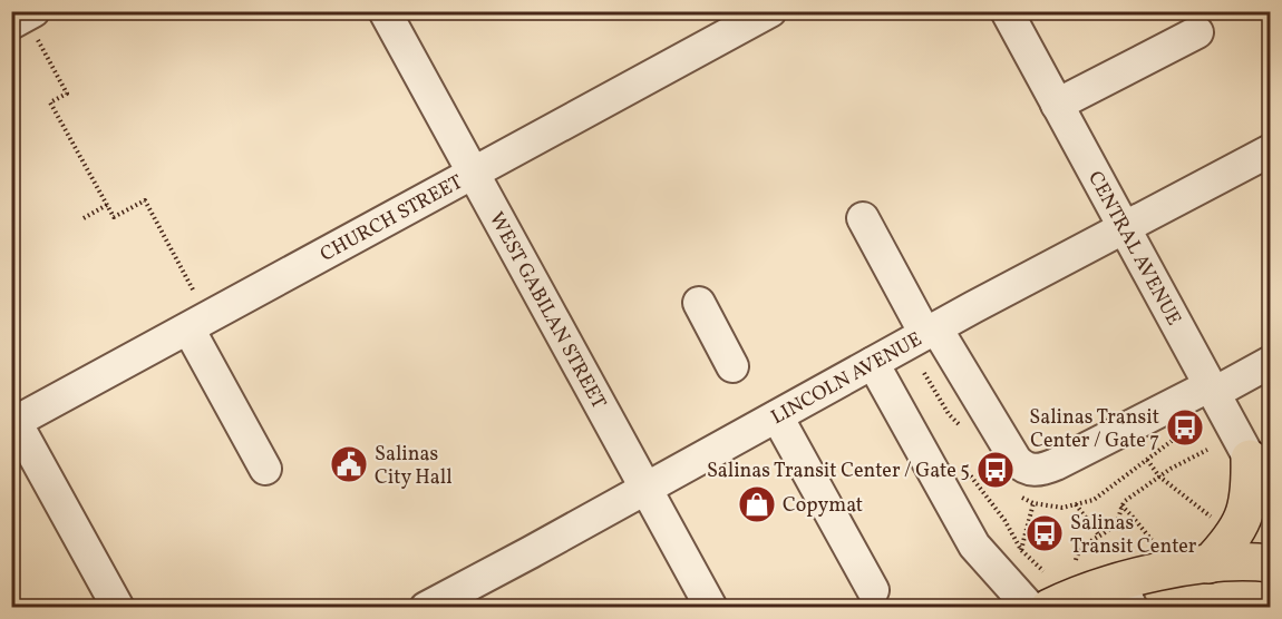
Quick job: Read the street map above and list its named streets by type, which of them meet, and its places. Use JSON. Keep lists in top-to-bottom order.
{
  "streets": {
    "street": [
      "CHURCH STREET",
      "CENTRAL AVENUE",
      "WEST GABILAN STREET",
      "LINCOLN AVENUE"
    ]
  },
  "crossings": [
    ["CHURCH STREET", "WEST GABILAN STREET"],
    ["CENTRAL AVENUE", "LINCOLN AVENUE"],
    ["WEST GABILAN STREET", "LINCOLN AVENUE"]
  ],
  "places": {
    "bus stop": ["Salinas Transit Center / Gate 7", "Salinas Transit Center / Gate 5", "Salinas Transit Center"],
    "public building": ["Salinas City Hall"],
    "shop": ["Copymat"]
  }
}
